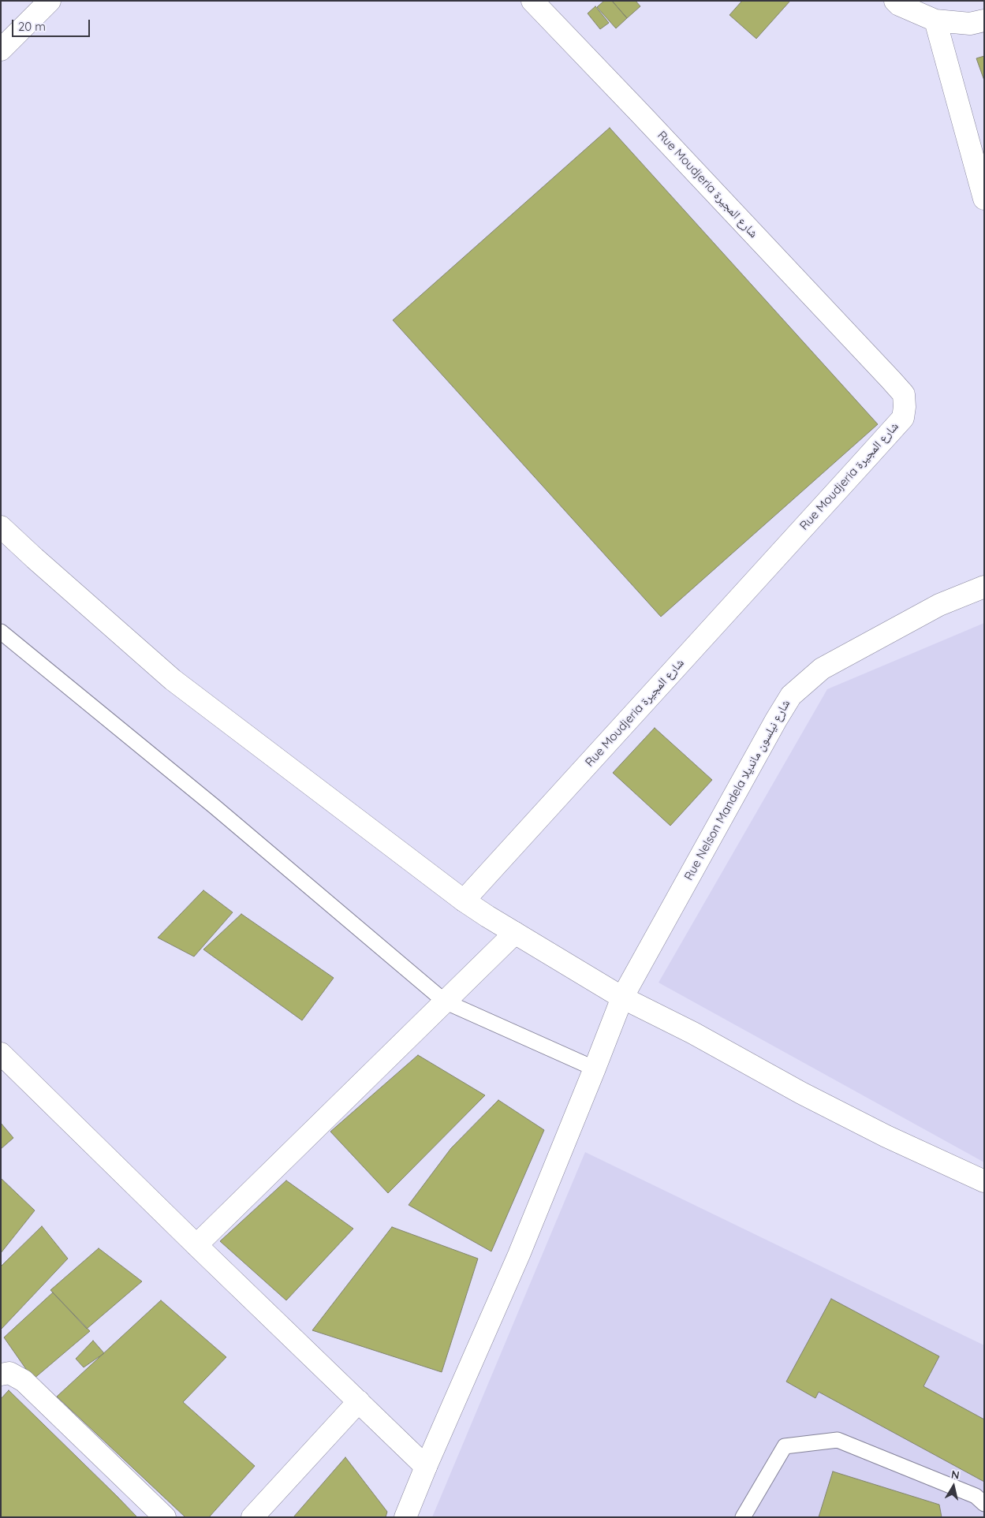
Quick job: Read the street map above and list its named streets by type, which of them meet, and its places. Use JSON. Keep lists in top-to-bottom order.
{
  "streets": {
    "street": ["Rue Moudjeria شارع المجيرة", "Rue Nelson Mandela شارع نيلسون مانديلا"]
  },
  "scale_bar": "20 m",
  "north": "top"
}
